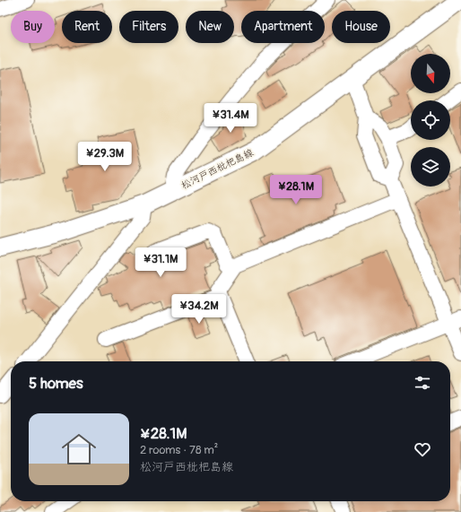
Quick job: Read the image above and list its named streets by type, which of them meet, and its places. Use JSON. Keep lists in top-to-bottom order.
{
  "streets": {
    "main road": ["松河戸西枇杷島線"]
  },
  "north": "bottom",
  "page": {
    "chip": [
      "Buy",
      "Rent",
      "Filters",
      "New",
      "Apartment",
      "House"
    ],
    "price": [
      "¥31.4M",
      "¥29.3M",
      "¥28.1M",
      "¥31.1M",
      "¥34.2M"
    ],
    "heading": "5 homes",
    "list": [
      {
        "name": "¥28.1M",
        "note": "2 rooms · 78 m² · 松河戸西枇杷島線"
      }
    ]
  }
}
